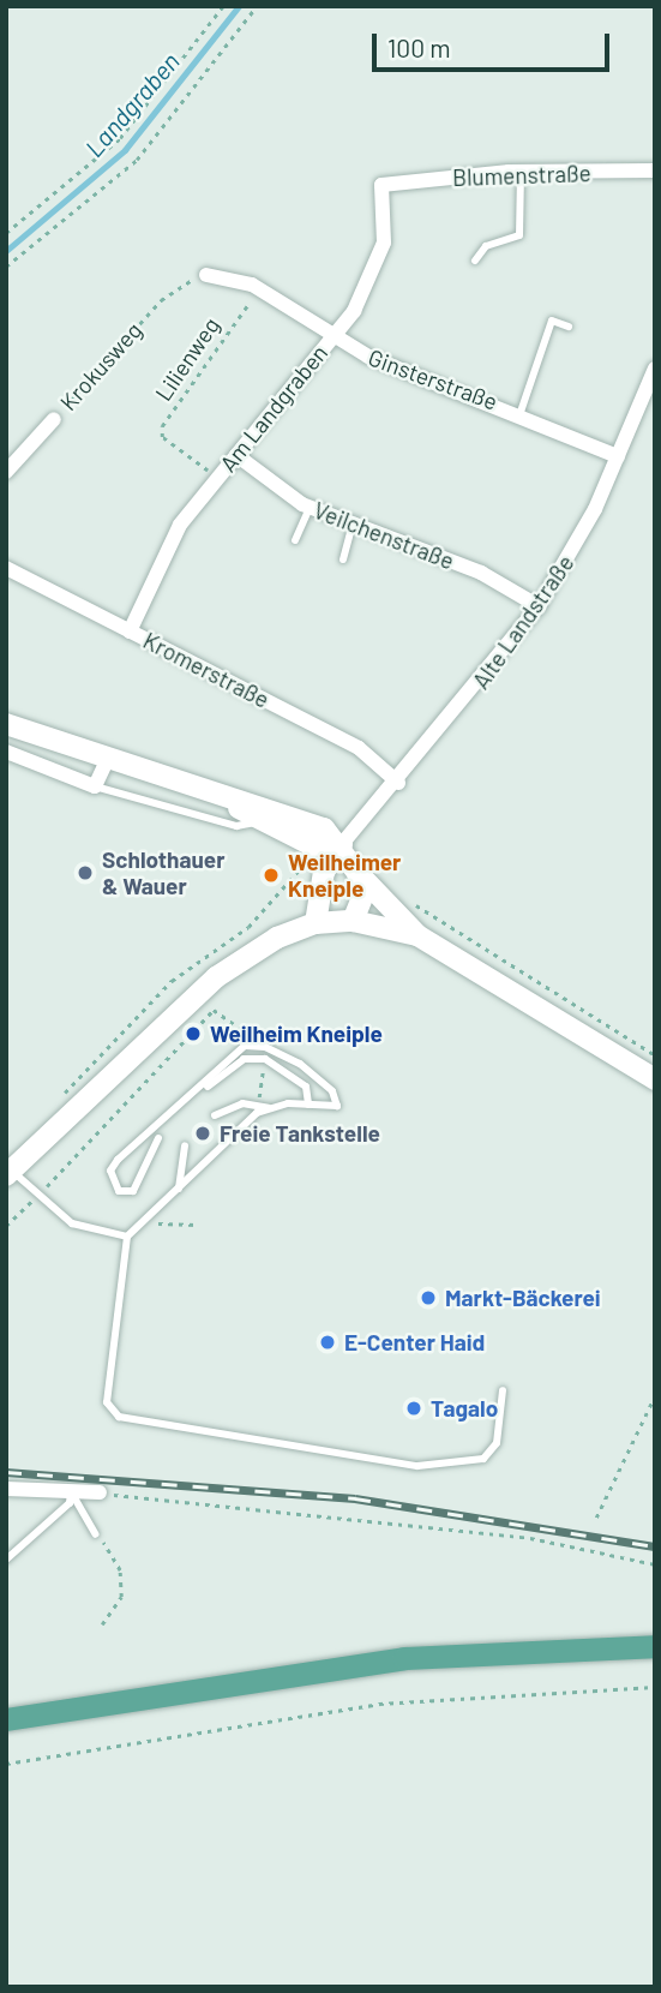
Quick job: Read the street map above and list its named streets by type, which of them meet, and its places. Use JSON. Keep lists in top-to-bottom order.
{
  "streets": {
    "street": [
      "Blumenstraße",
      "Krokusweg",
      "Ginsterstraße",
      "Am Landgraben",
      "Veilchenstraße",
      "Alte Landstraße",
      "Kromerstraße"
    ],
    "path": ["Lilienweg"]
  },
  "crossings": [
    ["Blumenstraße", "Am Landgraben"],
    ["Lilienweg", "Ginsterstraße"],
    ["Lilienweg", "Am Landgraben"],
    ["Krokusweg", "Ginsterstraße"],
    ["Ginsterstraße", "Am Landgraben"],
    ["Ginsterstraße", "Alte Landstraße"],
    ["Am Landgraben", "Veilchenstraße"],
    ["Am Landgraben", "Kromerstraße"],
    ["Veilchenstraße", "Alte Landstraße"],
    ["Alte Landstraße", "Kromerstraße"]
  ],
  "water": ["Landgraben"],
  "places": [
    "Schlothauer & Wauer",
    "Weilheimer Kneiple",
    "Weilheim Kneiple",
    "Freie Tankstelle",
    "Markt-Bäckerei",
    "E-Center Haid",
    "Tagalo"
  ],
  "scale_bar": "100 m"
}
